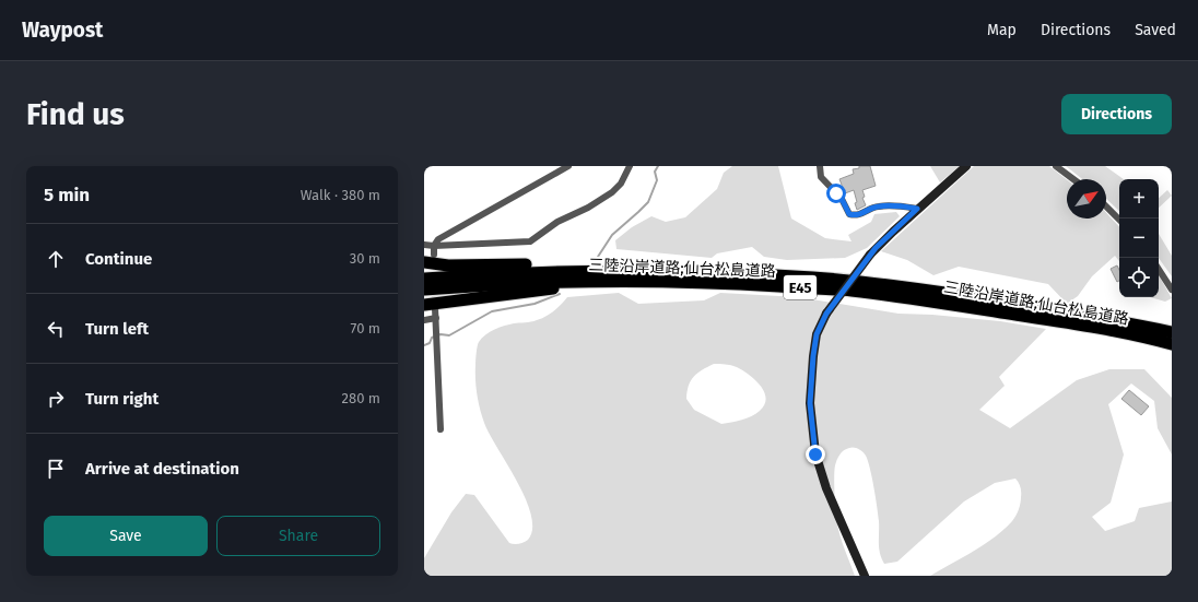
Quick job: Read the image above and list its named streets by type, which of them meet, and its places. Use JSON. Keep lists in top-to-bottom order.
{
  "streets": {
    "highway": ["三陸沿岸道路;仙台松島道路", "E45"]
  },
  "north": "top right",
  "page": {
    "header": "Waypost",
    "nav": ["Map", "Directions", "Saved"],
    "buttons": [
      "Directions",
      ["Save", "Share"]
    ],
    "title": "Find us",
    "heading": ["5 min", "Walk · 380 m"],
    "map_buttons": ["+", "−"],
    "list": [
      ["Continue", "30 m"],
      ["Turn left", "70 m"],
      ["Turn right", "280 m"],
      "Arrive at destination"
    ]
  }
}
